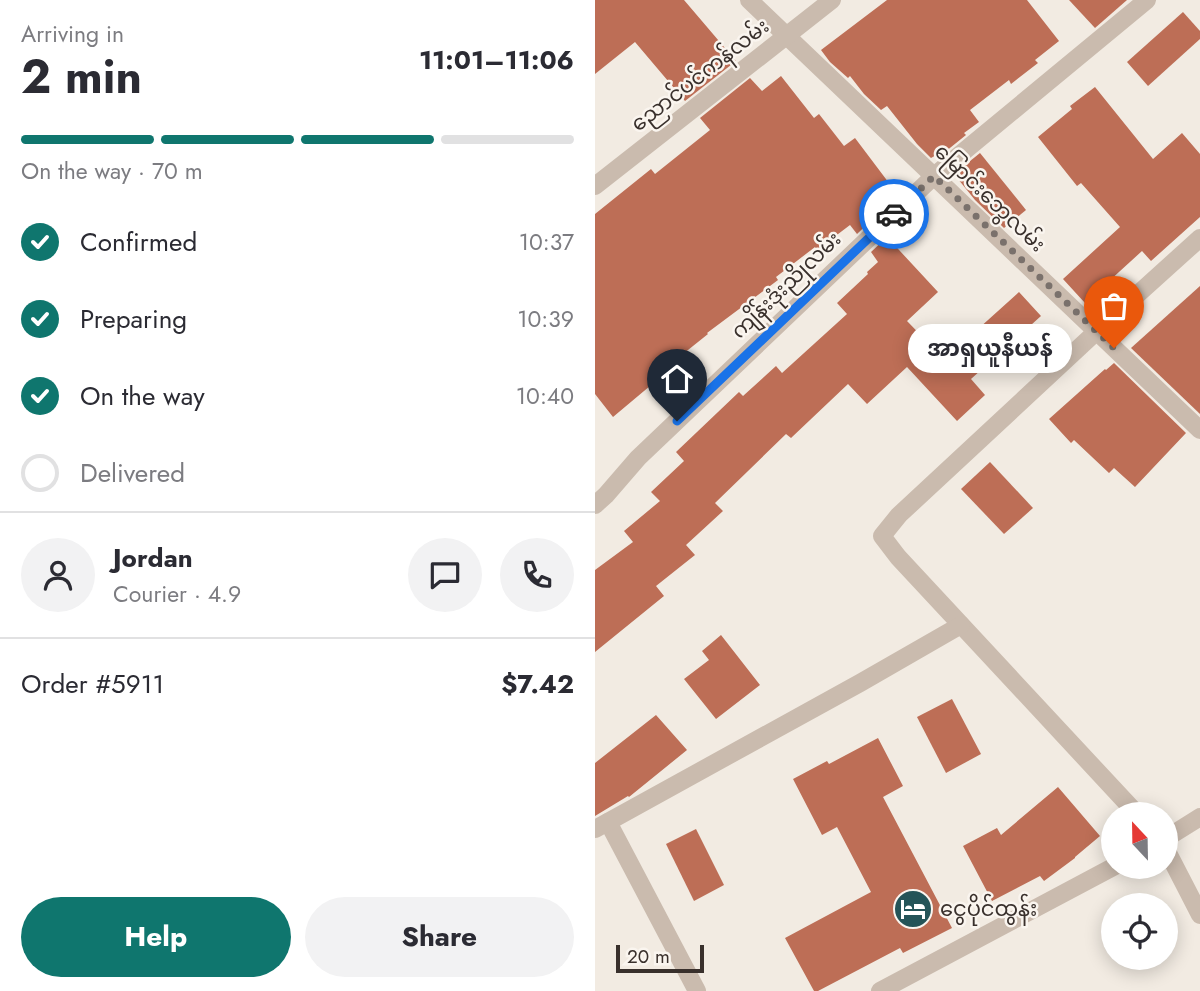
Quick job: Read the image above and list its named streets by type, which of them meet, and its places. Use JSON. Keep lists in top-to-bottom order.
{
  "streets": {
    "street": ["ညောင်ပင်ကန်လမ်း", "မြောင်းဘွေလမ်း", "ကျိန်းဒုံးညိုလမ်း"]
  },
  "crossings": [
    ["ညောင်ပင်ကန်လမ်း", "မြောင်းဘွေလမ်း"],
    ["မြောင်းဘွေလမ်း", "ကျိန်းဒုံးညိုလမ်း"]
  ],
  "places": {
    "other": ["အာရှယူနီယန်"],
    "hotel": ["ငွေပိုင်ထွန်း"]
  },
  "scale_bar": "20 m",
  "north": "top",
  "page": {
    "heading": ["2 min", "Arriving in", "11:01–11:06"],
    "panel": [
      "Jordan",
      "Courier · 4.9",
      "Order #5911",
      "$7.42"
    ],
    "bar": "On the way · 70 m",
    "list": [
      ["Confirmed", "10:37"],
      ["Preparing", "10:39"],
      ["On the way", "10:40"],
      "Delivered"
    ],
    "bubble": "အာရှယူနီယန်",
    "buttons": ["Help", "Share"],
    "scale": "20 m"
  }
}
